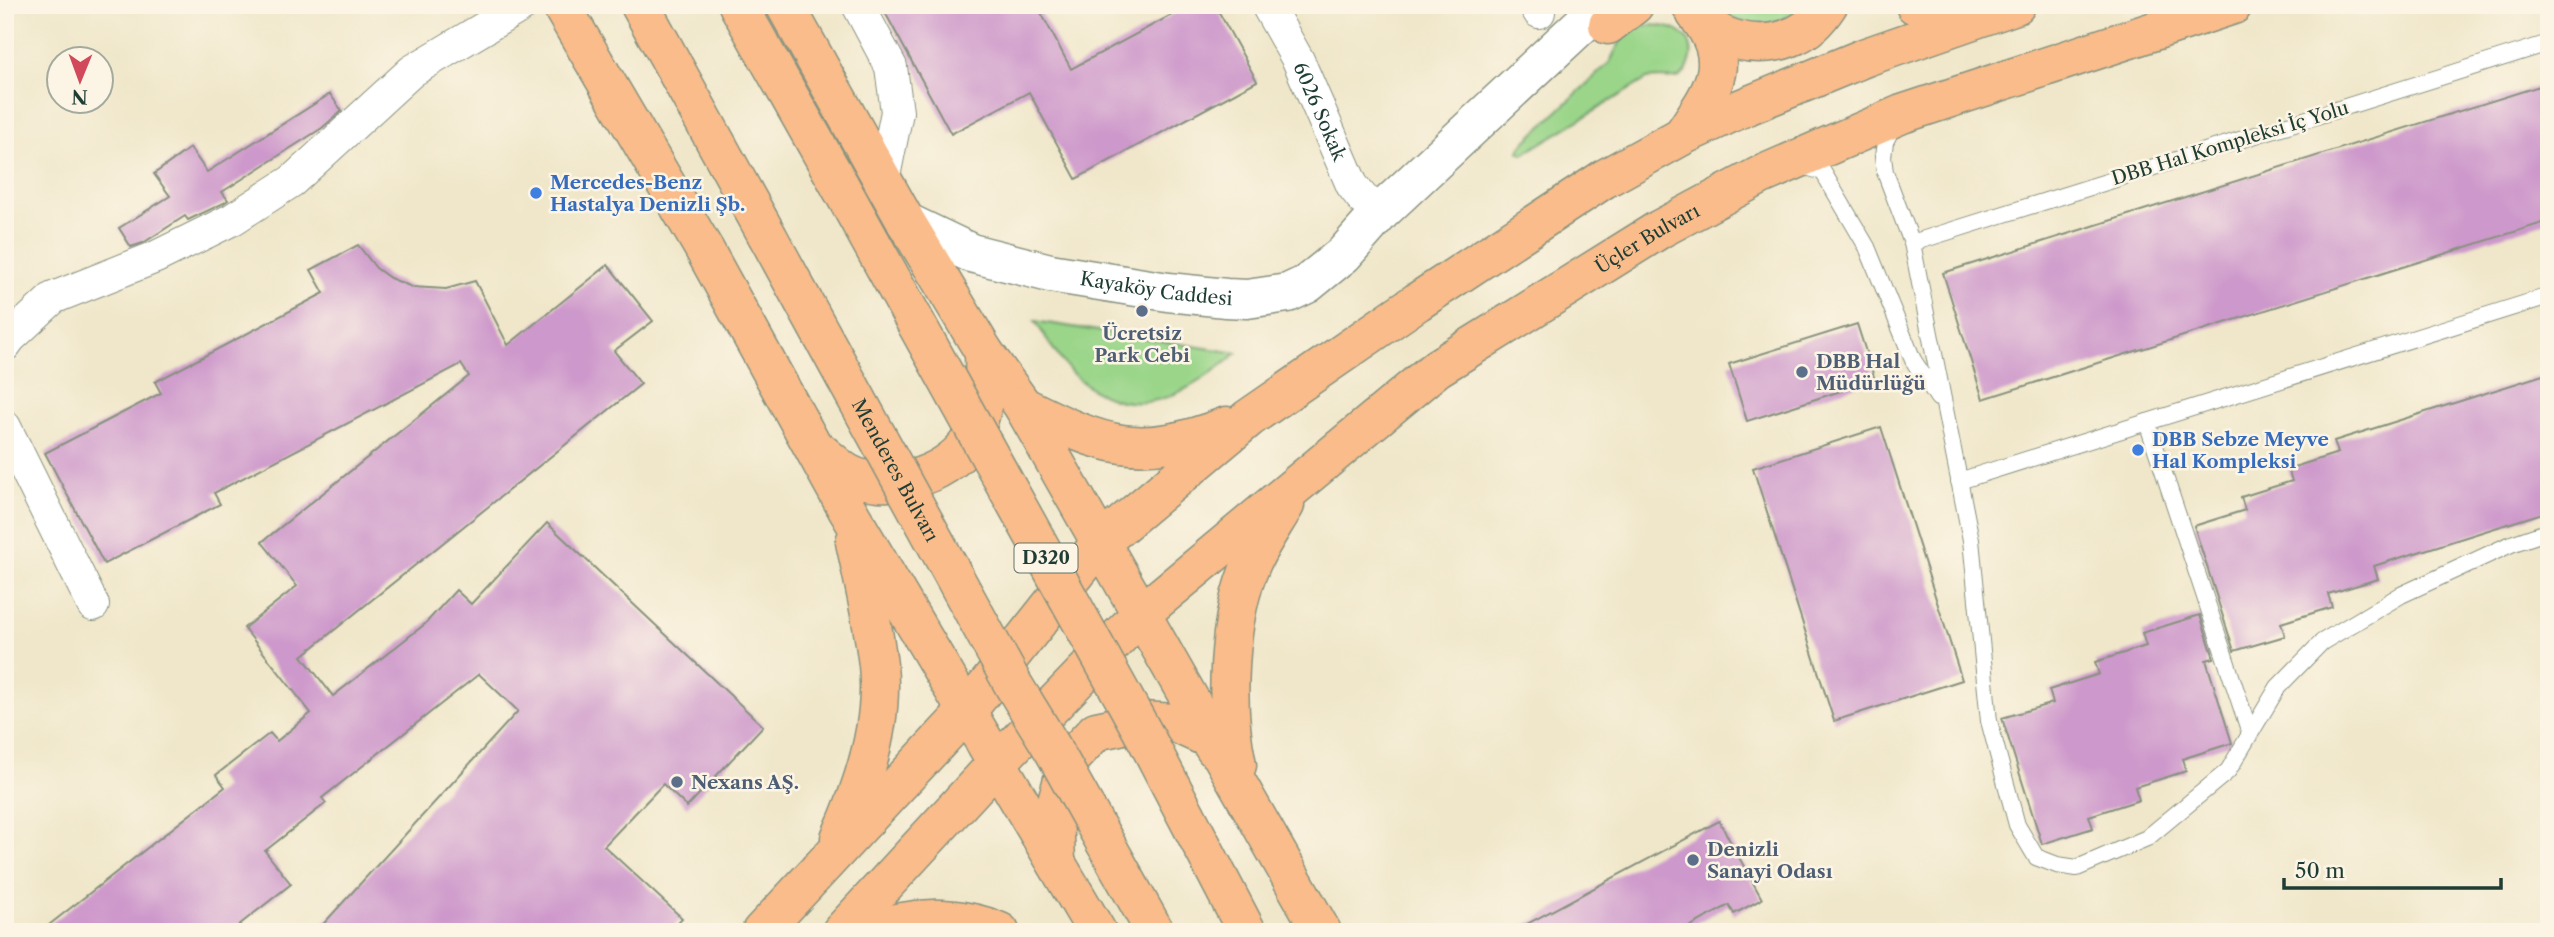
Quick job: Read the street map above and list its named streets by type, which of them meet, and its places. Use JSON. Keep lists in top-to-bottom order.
{
  "streets": {
    "main road": ["Üçler Bulvarı", "Menderes Bulvarı", "D320"],
    "street": ["6026 Sokak", "Kayaköy Caddesi"],
    "lane": ["DBB Hal Kompleksi İç Yolu"]
  },
  "crossings": [
    ["6026 Sokak", "Kayaköy Caddesi"]
  ],
  "places": [
    "Mercedes-Benz Hastalya Denizli Şb.",
    "Ücretsiz Park Cebi",
    "DBB Hal Müdürlüğü",
    "DBB Sebze Meyve Hal Kompleksi",
    "Nexans AŞ.",
    "Denizli Sanayi Odası"
  ],
  "scale_bar": "50 m",
  "north": "bottom"
}
